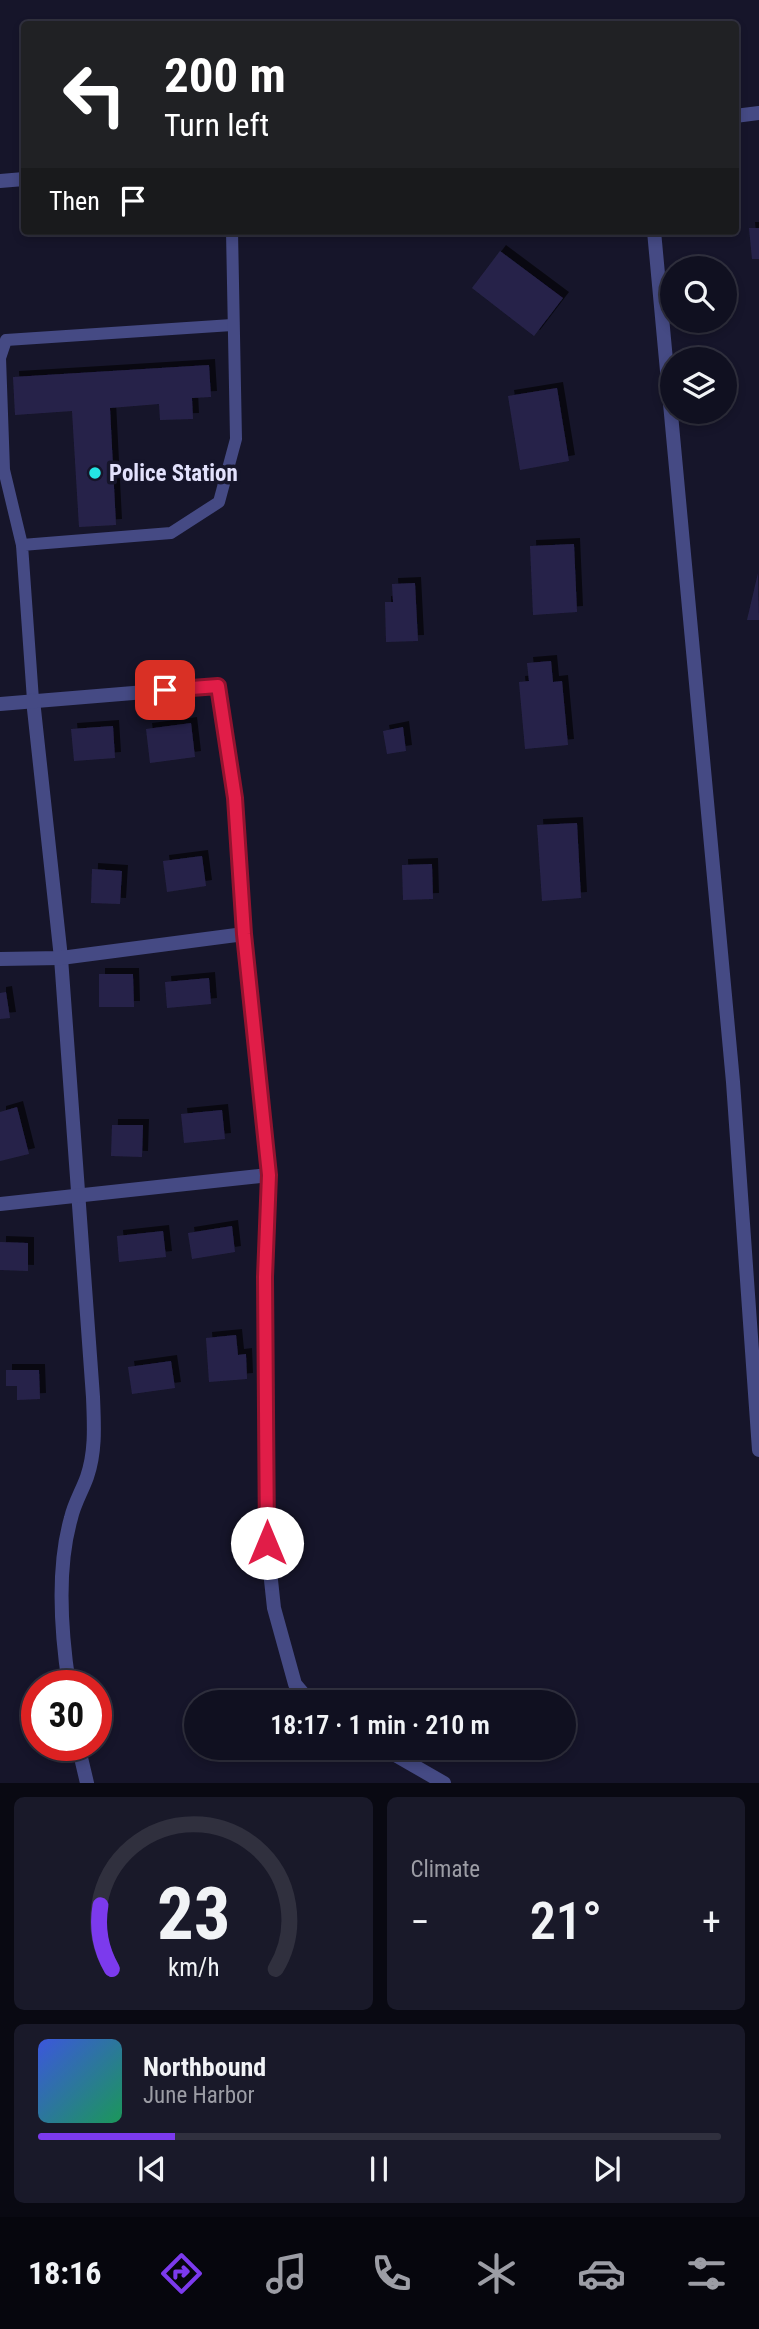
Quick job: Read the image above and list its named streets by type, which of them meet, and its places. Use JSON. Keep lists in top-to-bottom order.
{
  "places": ["Police Station"],
  "page": {
    "turn": ["200 m", "Turn left"],
    "then": "Then",
    "limit": "30",
    "trip": "18:17 · 1 min · 210 m",
    "tile": "Climate",
    "heat": ["−", "21°", "+"],
    "song": ["Northbound", "June Harbor"],
    "tabs": "18:16",
    "gauge": ["23", "km/h"]
  }
}
